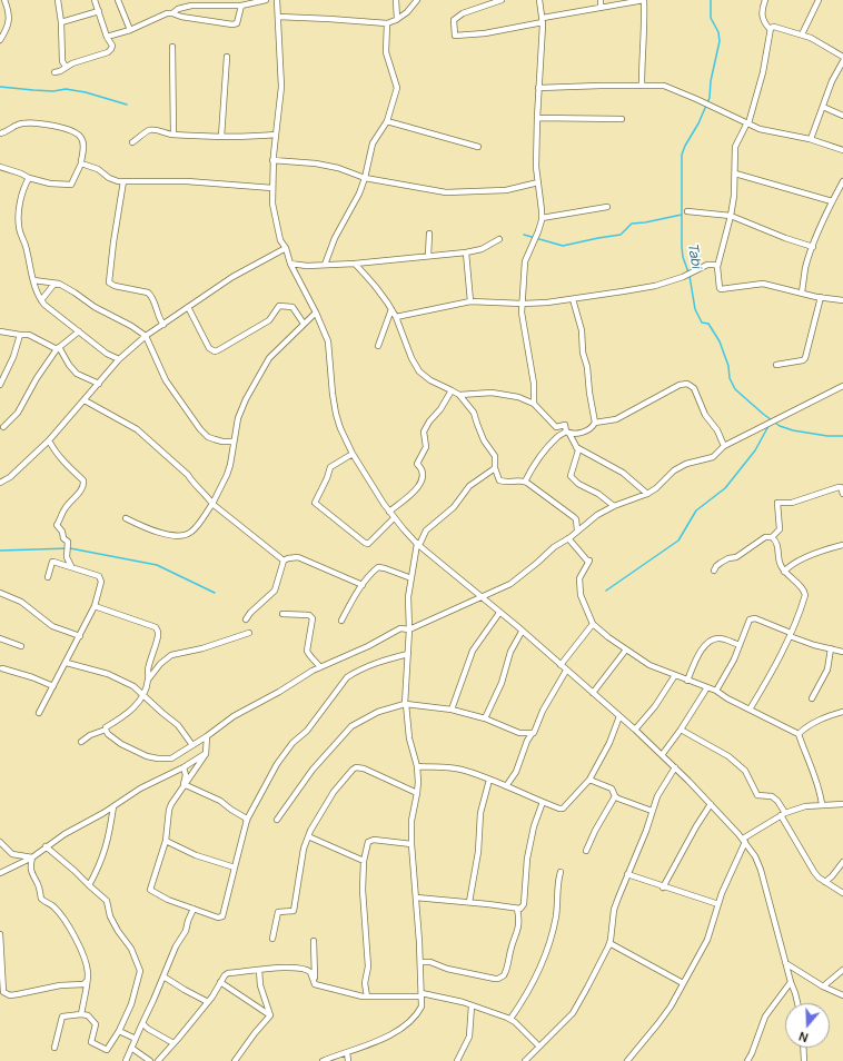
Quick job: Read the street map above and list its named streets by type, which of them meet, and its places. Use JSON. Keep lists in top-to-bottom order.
{
  "water": ["Tabi"],
  "north": "bottom"
}
